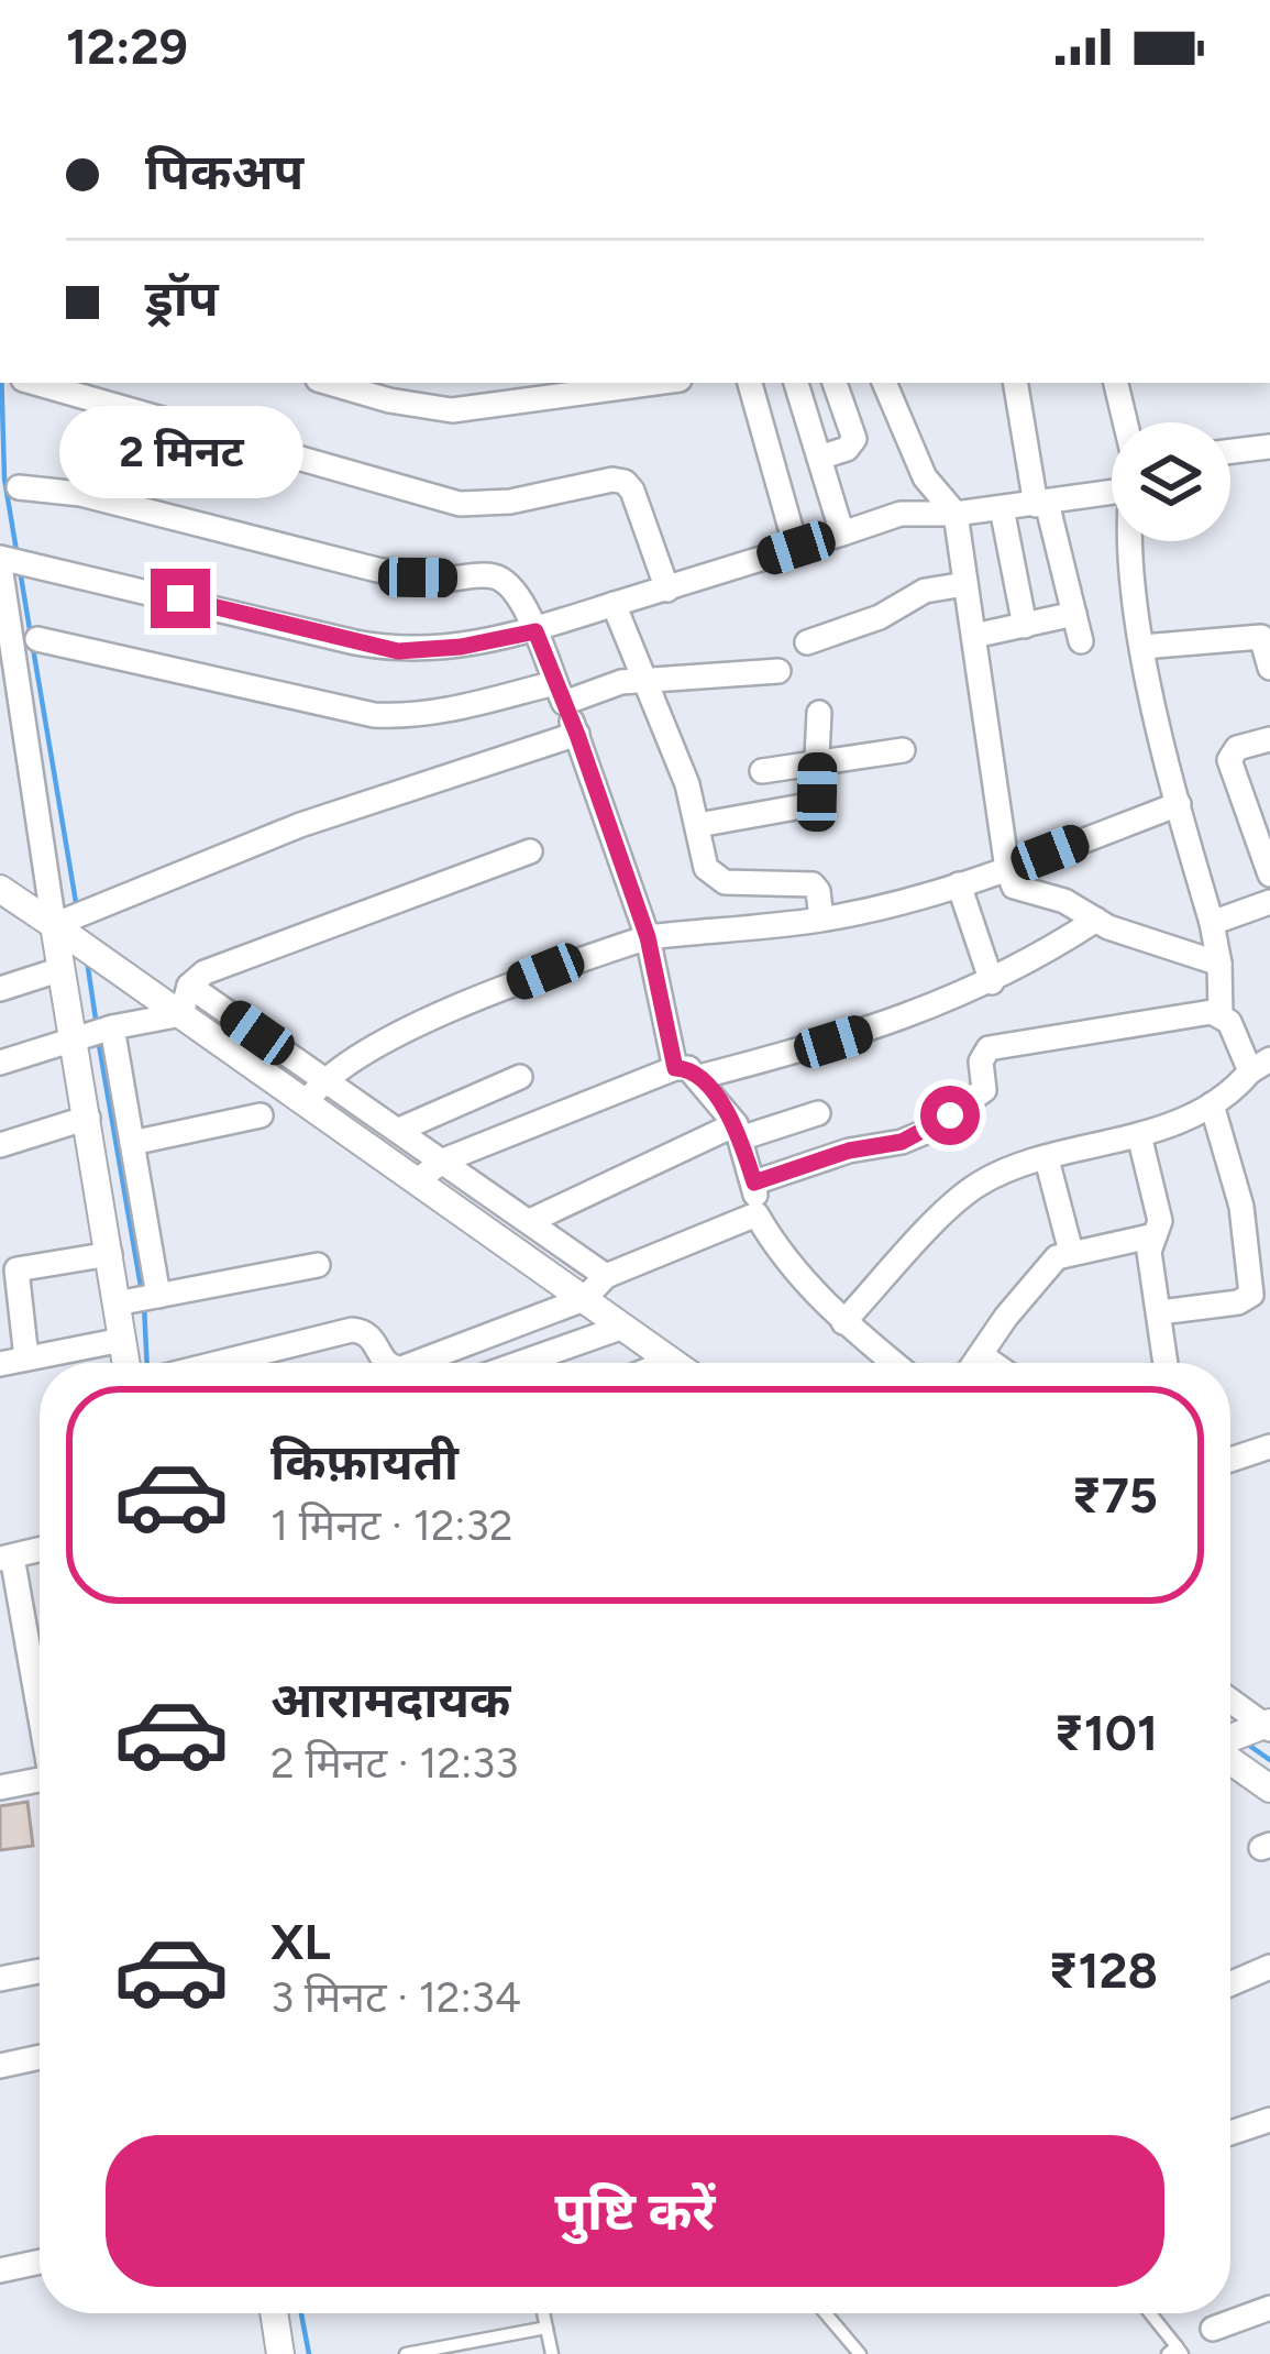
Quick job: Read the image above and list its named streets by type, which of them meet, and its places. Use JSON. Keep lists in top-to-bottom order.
{
  "page": {
    "status": "12:29",
    "banner": ["पिकअप", "ड्रॉप"],
    "bubble": "2 मिनट",
    "list": [
      {
        "name": "किफ़ायती",
        "note": "1 मिनट · 12:32",
        "value": "₹75"
      },
      {
        "name": "आरामदायक",
        "note": "2 मिनट · 12:33",
        "value": "₹101"
      },
      {
        "name": "XL",
        "note": "3 मिनट · 12:34",
        "value": "₹128"
      }
    ],
    "buttons": "पुष्टि करें"
  }
}
